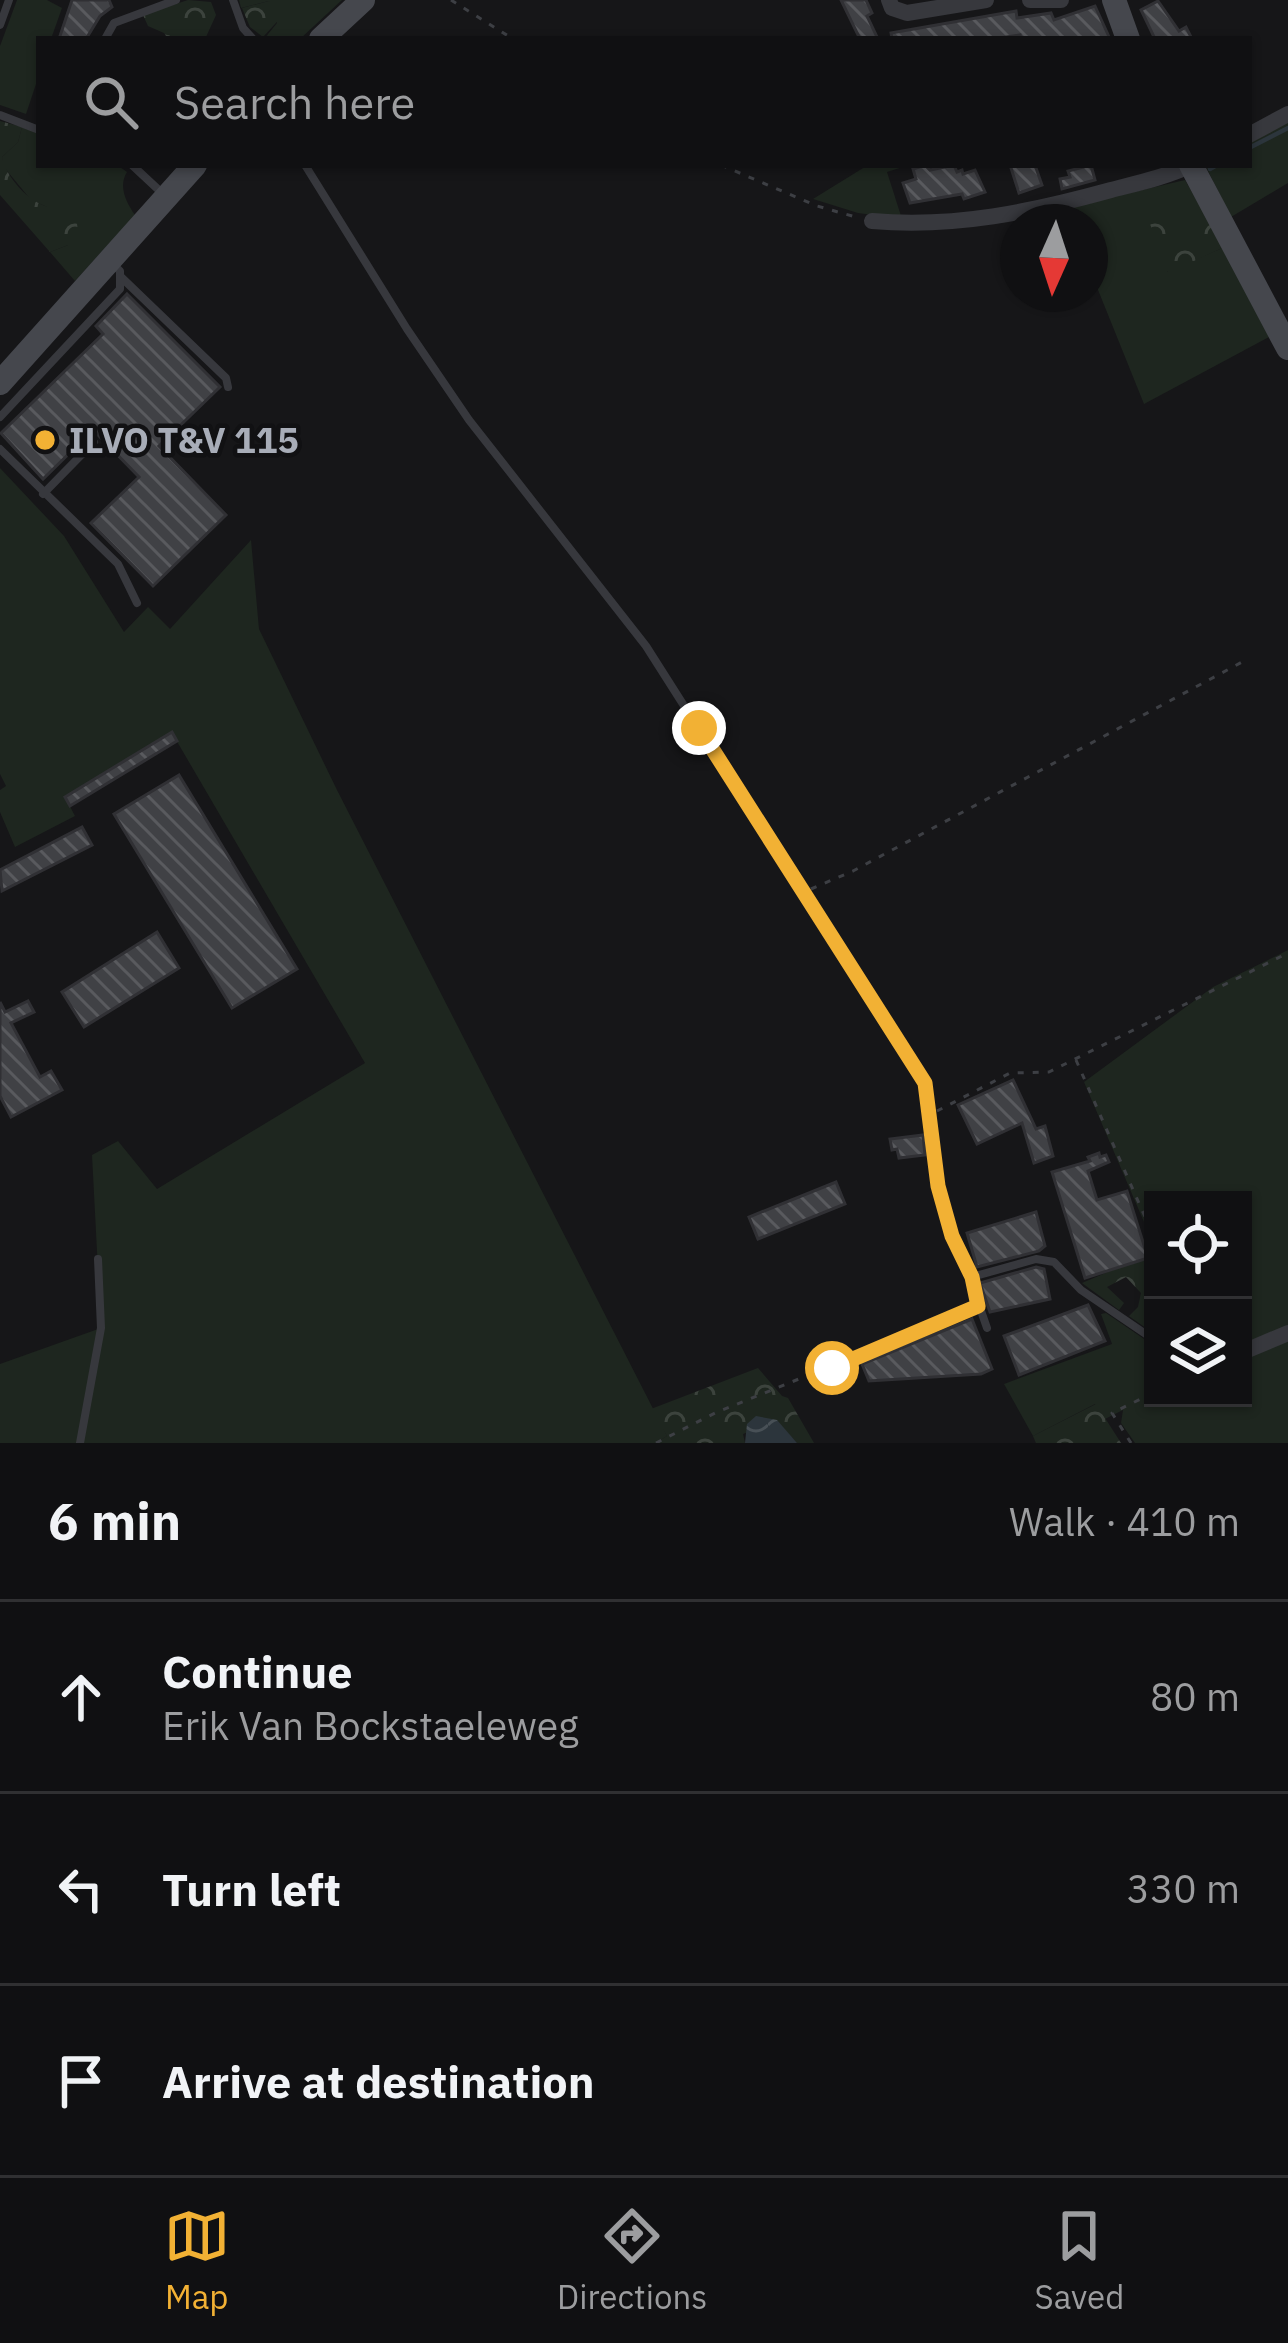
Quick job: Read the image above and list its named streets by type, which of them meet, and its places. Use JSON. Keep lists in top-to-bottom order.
{
  "places": ["ILVO T&V 115"],
  "north": "bottom",
  "page": {
    "search": "Search here",
    "heading": ["6 min", "Walk · 410 m"],
    "list": [
      ["Continue", "Erik Van Bockstaeleweg", "80 m"],
      ["Turn left", "330 m"],
      "Arrive at destination"
    ],
    "nav": ["Map", "Directions", "Saved"]
  }
}
